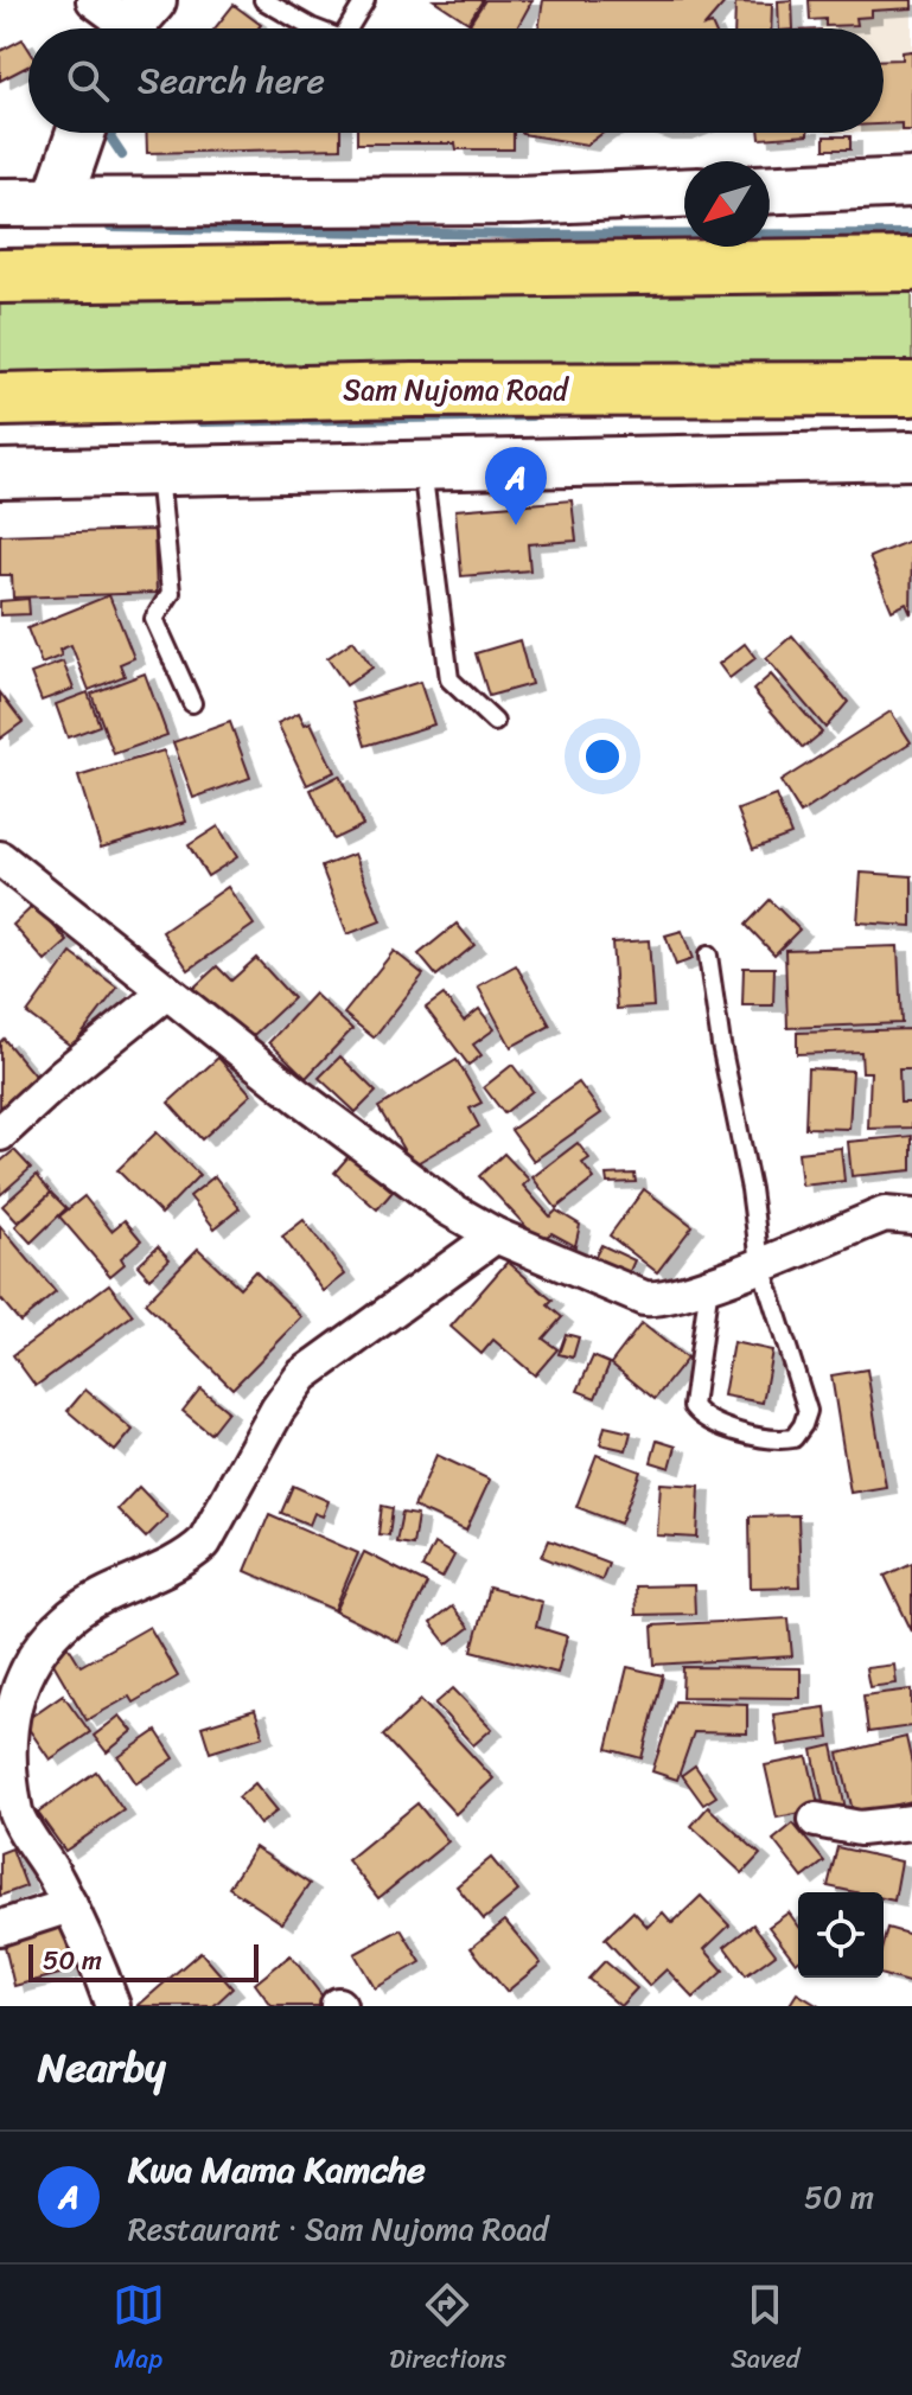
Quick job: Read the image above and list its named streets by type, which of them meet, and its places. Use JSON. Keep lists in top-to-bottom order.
{
  "streets": {
    "main road": ["Sam Nujoma Road"]
  },
  "scale_bar": "50 m",
  "north": "bottom left",
  "page": {
    "search": "Search here",
    "pins": "A",
    "scale": "50 m",
    "heading": "Nearby",
    "list": [
      {
        "mark": "A",
        "name": "Kwa Mama Kamche",
        "note": "Restaurant · Sam Nujoma Road",
        "value": "50 m"
      }
    ],
    "nav": ["Map", "Directions", "Saved"]
  }
}
